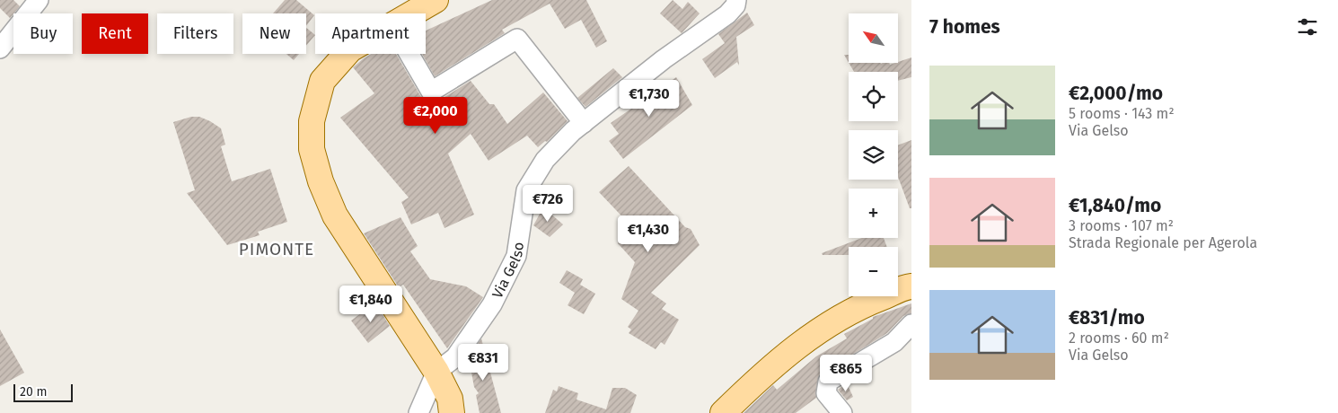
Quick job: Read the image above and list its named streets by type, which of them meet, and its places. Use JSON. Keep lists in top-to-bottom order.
{
  "streets": {
    "street": ["Via Gelso"]
  },
  "districts": ["PIMONTE"],
  "scale_bar": "20 m",
  "north": "top left",
  "page": {
    "heading": "7 homes",
    "map_buttons": ["+", "−"],
    "chip": [
      "Buy",
      "Rent",
      "Filters",
      "New",
      "Apartment"
    ],
    "list": [
      {
        "name": "€2,000/mo",
        "note": "5 rooms · 143 m² · Via Gelso"
      },
      {
        "name": "€1,840/mo",
        "note": "3 rooms · 107 m² · Strada Regionale per Agerola"
      },
      {
        "name": "€831/mo",
        "note": "2 rooms · 60 m² · Via Gelso"
      }
    ],
    "price": [
      "€1,730",
      "€2,000",
      "€726",
      "€1,430",
      "€1,840",
      "€831",
      "€865"
    ],
    "scale": "20 m"
  }
}
